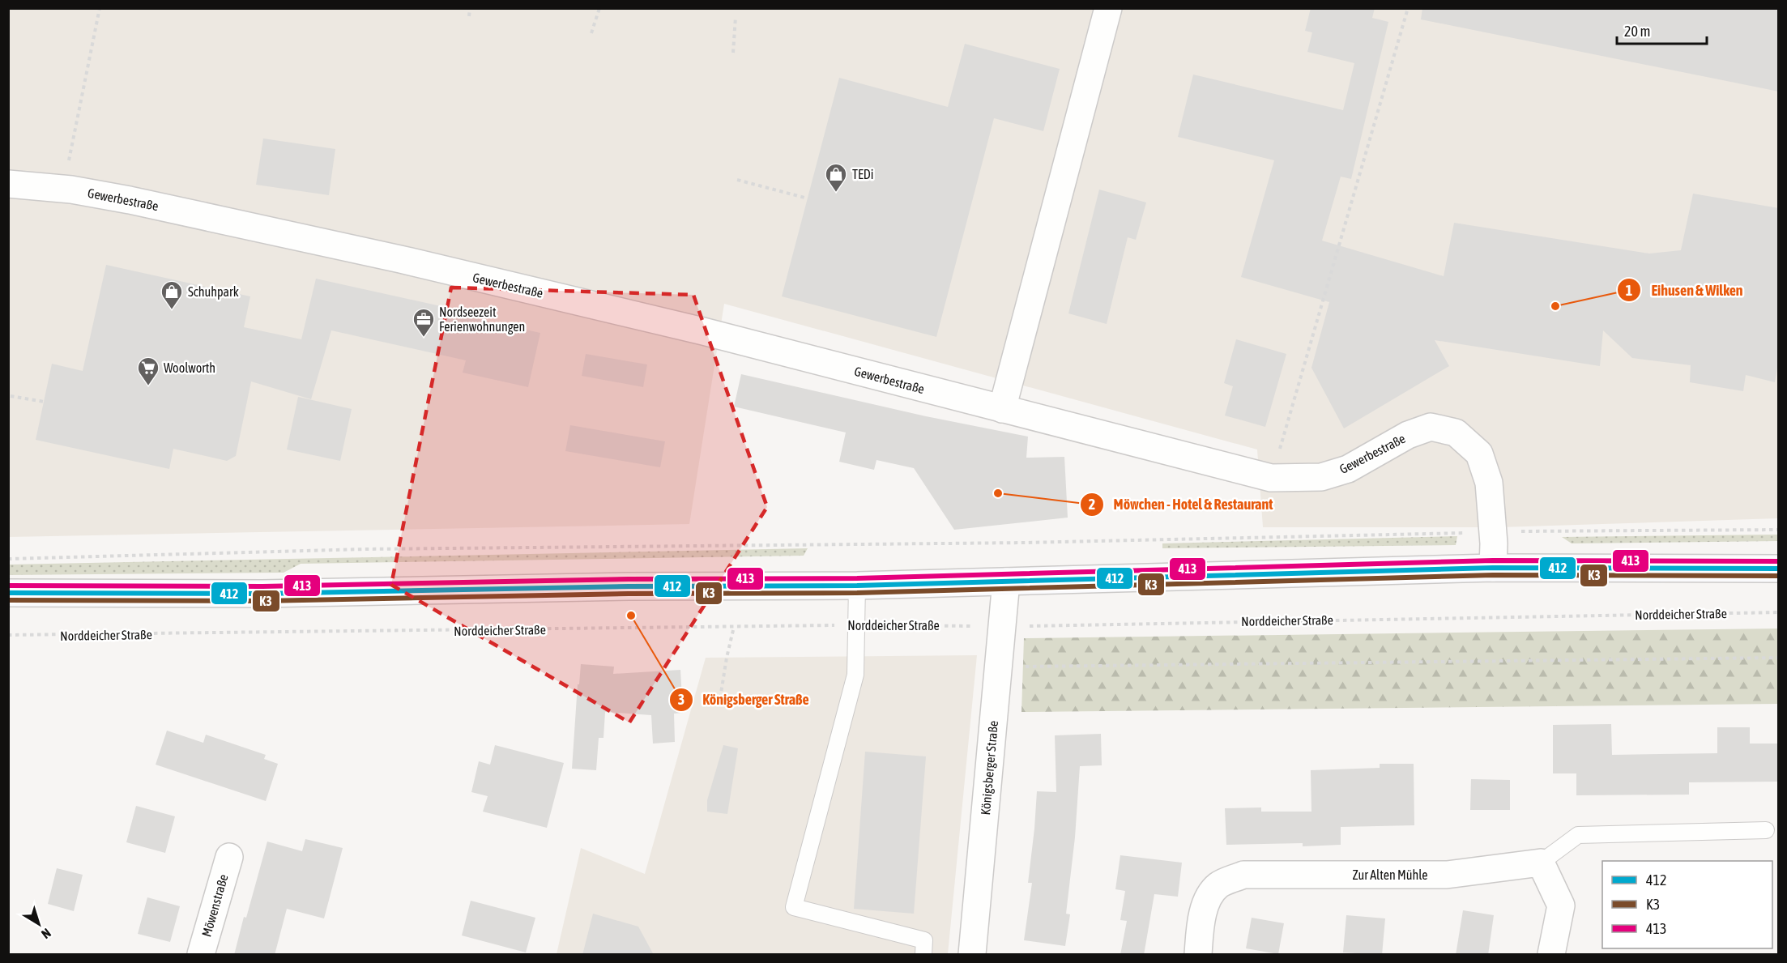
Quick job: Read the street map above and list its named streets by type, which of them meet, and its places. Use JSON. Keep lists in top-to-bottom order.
{
  "streets": {
    "street": [
      "Gewerbestraße",
      "Königsberger Straße",
      "Zur Alten Mühle",
      "Möwenstraße"
    ],
    "path": ["Norddeicher Straße"]
  },
  "crossings": [
    ["Norddeicher Straße", "Königsberger Straße"]
  ],
  "places": {
    "shop": ["TEDi", "Schuhpark"],
    "other": ["Eihusen & Wilken", "Möwchen - Hotel & Restaurant", "Königsberger Straße"],
    "office": ["Nordseezeit Ferienwohnungen"],
    "supermarket": ["Woolworth"]
  },
  "lines": ["transit line 413", "transit line 412", "transit line K3"],
  "legend": ["412", "K3", "413"],
  "scale_bar": "20 m",
  "north": "bottom right"
}
